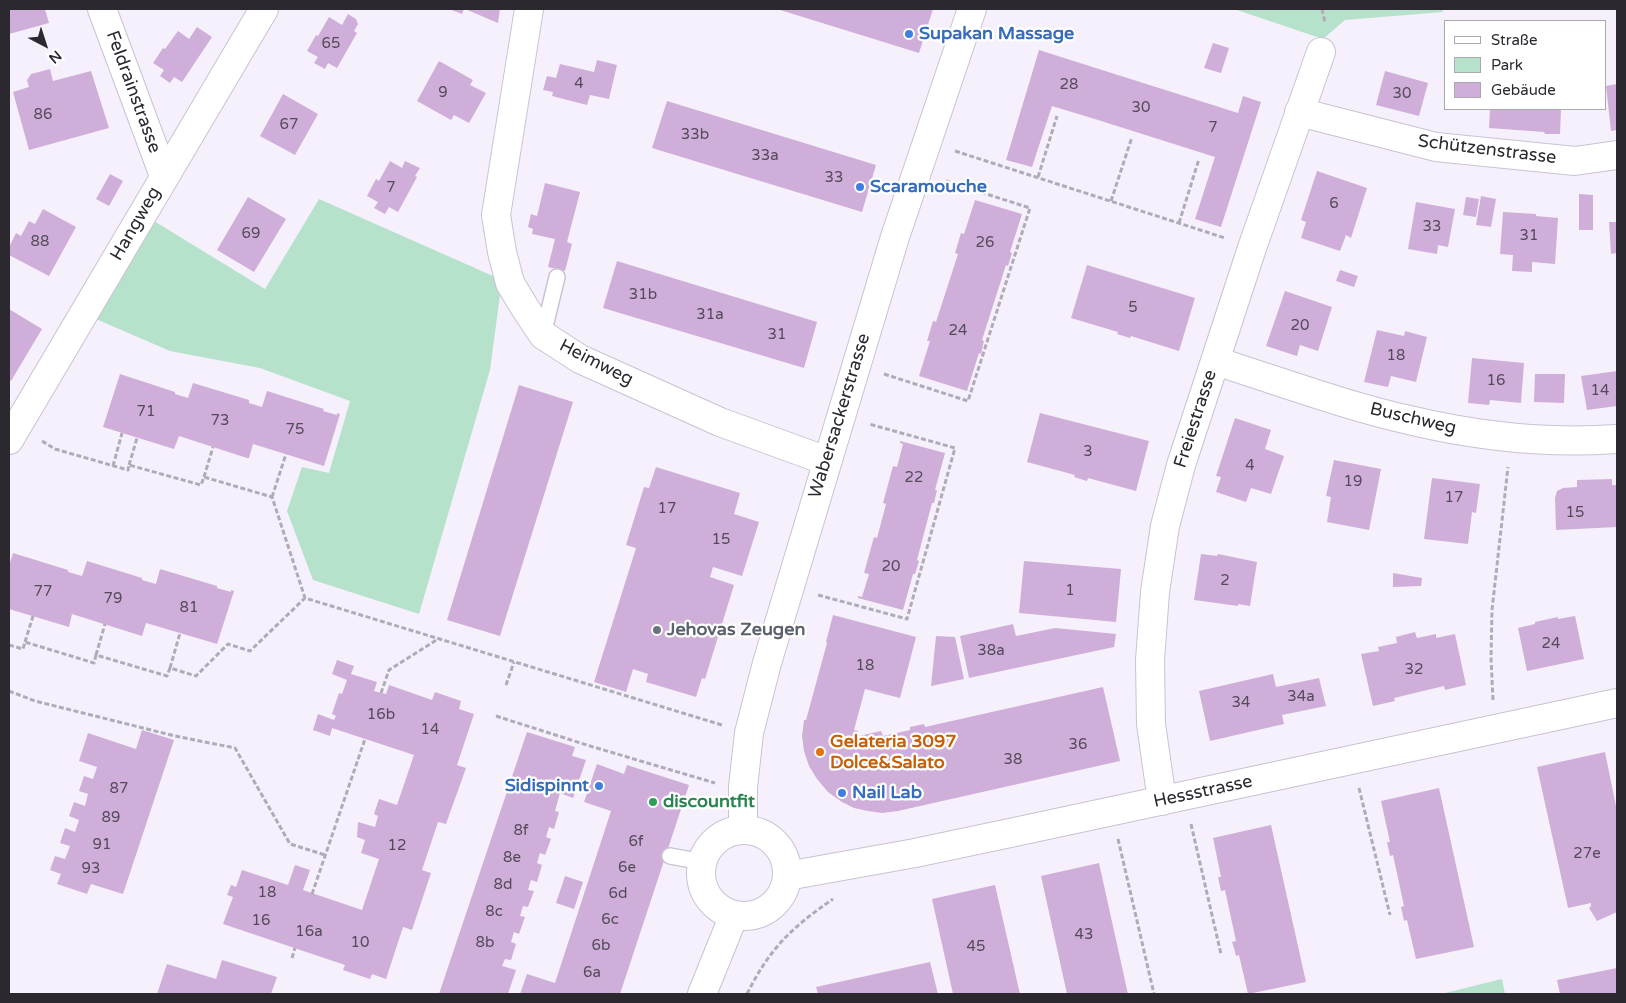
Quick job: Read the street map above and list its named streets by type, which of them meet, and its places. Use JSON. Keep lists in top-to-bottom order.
{
  "streets": {
    "street": [
      "Feldrainstrasse",
      "Schützenstrasse",
      "Hangweg",
      "Heimweg",
      "Wabersackerstrasse",
      "Freiestrasse",
      "Buschweg",
      "Hessstrasse"
    ]
  },
  "crossings": [
    ["Feldrainstrasse", "Hangweg"],
    ["Schützenstrasse", "Freiestrasse"],
    ["Heimweg", "Wabersackerstrasse"],
    ["Wabersackerstrasse", "Hessstrasse"],
    ["Freiestrasse", "Buschweg"],
    ["Freiestrasse", "Hessstrasse"]
  ],
  "places": [
    "Supakan Massage",
    "Scaramouche",
    "Jehovas Zeugen",
    "Gelateria 3097 Dolce&Salato",
    "Sidispinnt",
    "Nail Lab",
    "discountfit"
  ],
  "house_numbers": [
    "65",
    "4",
    "28",
    "9",
    "30",
    "30",
    "86",
    "67",
    "7",
    "33b",
    "33a",
    "33",
    "7",
    "6",
    "33",
    "69",
    "31",
    "88",
    "26",
    "31b",
    "5",
    "31a",
    "20",
    "24",
    "31",
    "18",
    "16",
    "14",
    "71",
    "73",
    "75",
    "3",
    "4",
    "22",
    "19",
    "17",
    "17",
    "15",
    "15",
    "20",
    "2",
    "1",
    "77",
    "79",
    "81",
    "24",
    "38a",
    "18",
    "32",
    "34a",
    "34",
    "16b",
    "14",
    "36",
    "38",
    "87",
    "89",
    "8f",
    "6f",
    "91",
    "12",
    "27e",
    "8e",
    "6e",
    "93",
    "8d",
    "18",
    "6d",
    "8c",
    "6c",
    "16",
    "16a",
    "43",
    "10",
    "8b",
    "6b",
    "45",
    "6a"
  ],
  "legend": ["Straße", "Park", "Gebäude"],
  "north": "bottom right"
}
